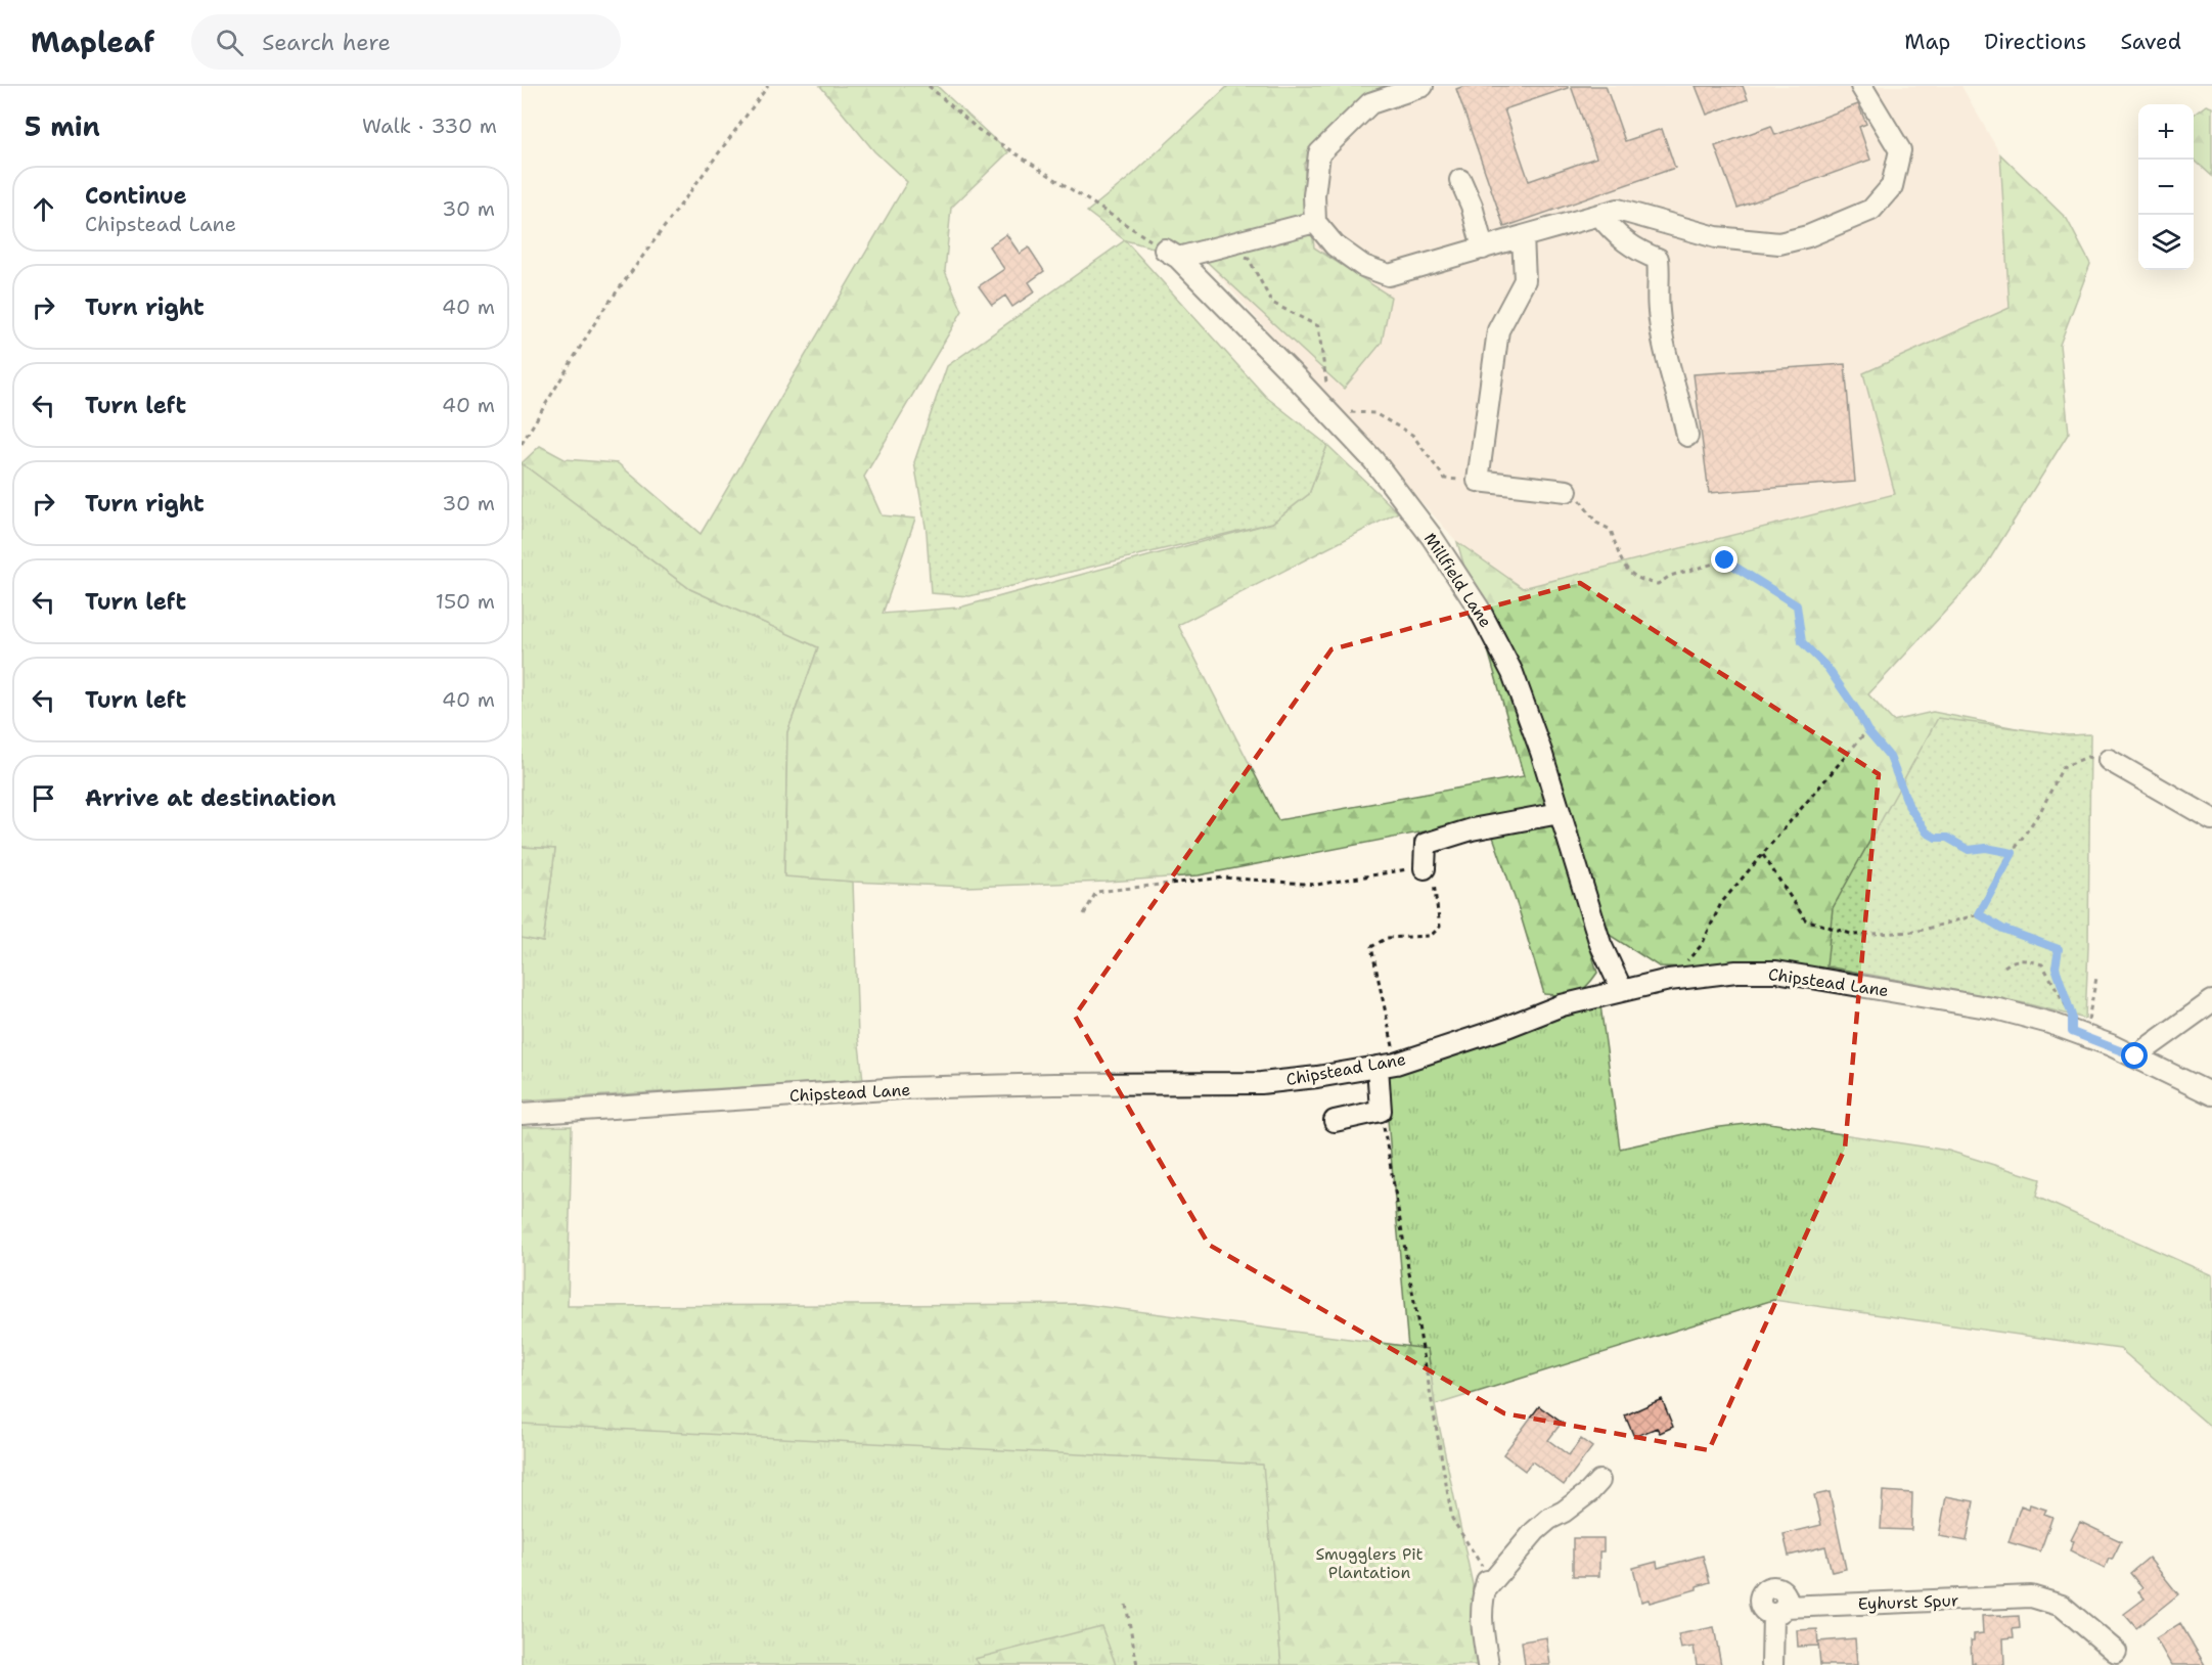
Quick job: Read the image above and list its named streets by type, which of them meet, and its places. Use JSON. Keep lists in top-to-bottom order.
{
  "streets": {
    "street": ["Millfield Lane", "Chipstead Lane", "Eyhurst Spur"]
  },
  "crossings": [
    ["Millfield Lane", "Chipstead Lane"]
  ],
  "parks": ["Smugglers Pit Plantation"],
  "page": {
    "header": "Mapleaf",
    "search": "Search here",
    "nav": ["Map", "Directions", "Saved"],
    "heading": ["5 min", "Walk · 330 m"],
    "map_buttons": ["+", "−"],
    "list": [
      ["Continue", "Chipstead Lane", "30 m"],
      ["Turn right", "40 m"],
      ["Turn left", "40 m"],
      ["Turn right", "30 m"],
      ["Turn left", "150 m"],
      ["Turn left", "40 m"],
      "Arrive at destination"
    ]
  }
}
